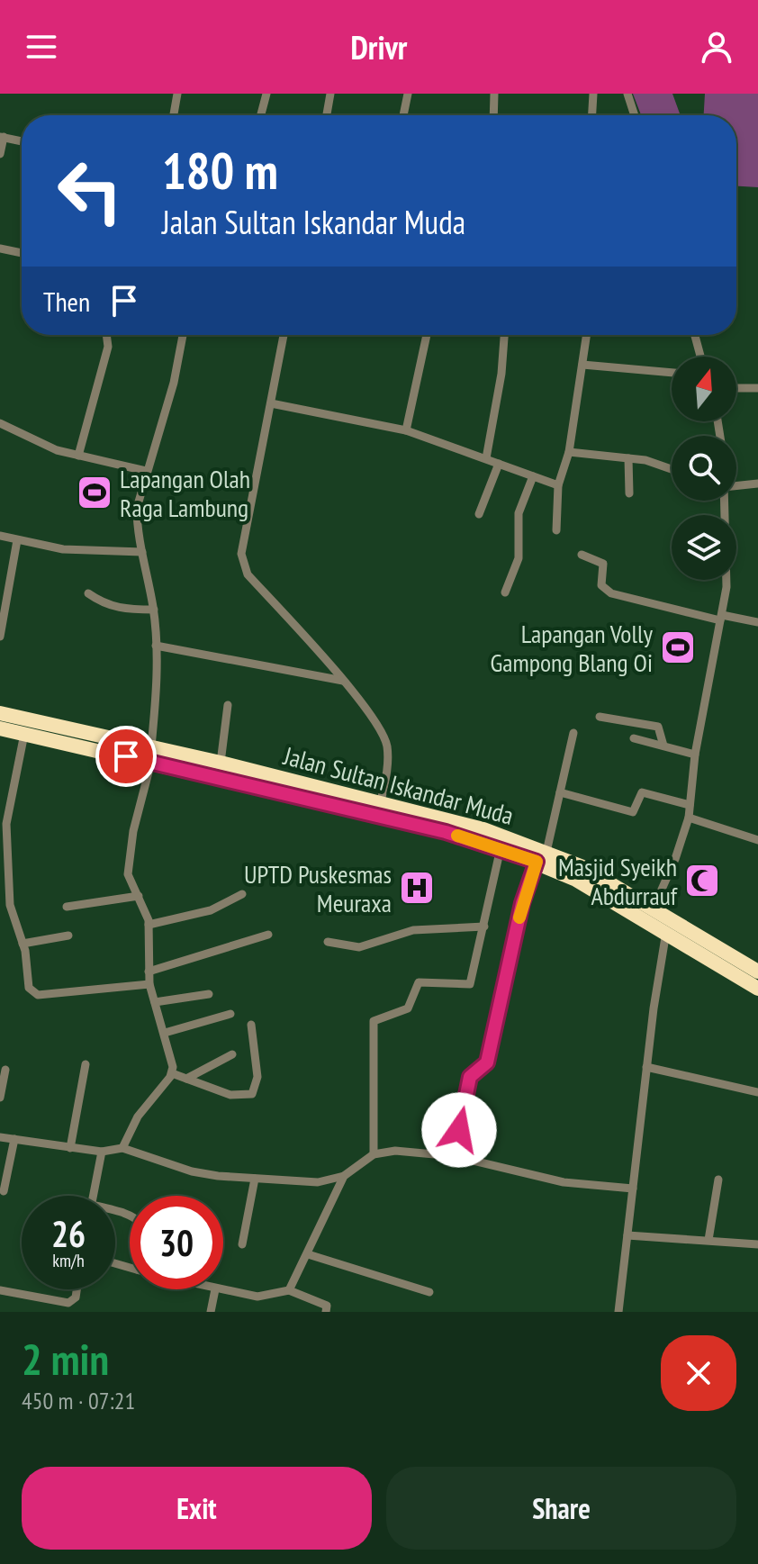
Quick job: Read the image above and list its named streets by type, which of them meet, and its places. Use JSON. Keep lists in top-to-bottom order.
{
  "streets": {
    "highway": ["Jalan Sultan Iskandar Muda"]
  },
  "places": {
    "sports": ["Lapangan Olah Raga Lambung", "Lapangan Volly Gampong Blang Oi"],
    "mosque": ["Masjid Syeikh Abdurrauf"],
    "hospital": ["UPTD Puskesmas Meuraxa"]
  },
  "north": "top",
  "page": {
    "header": "Drivr",
    "turn": ["180 m", "Jalan Sultan Iskandar Muda"],
    "then": "Then",
    "speed": "26 km/h",
    "limit": "30",
    "heading": ["2 min", "450 m · 07:21"],
    "buttons": ["Exit", "Share"]
  }
}
